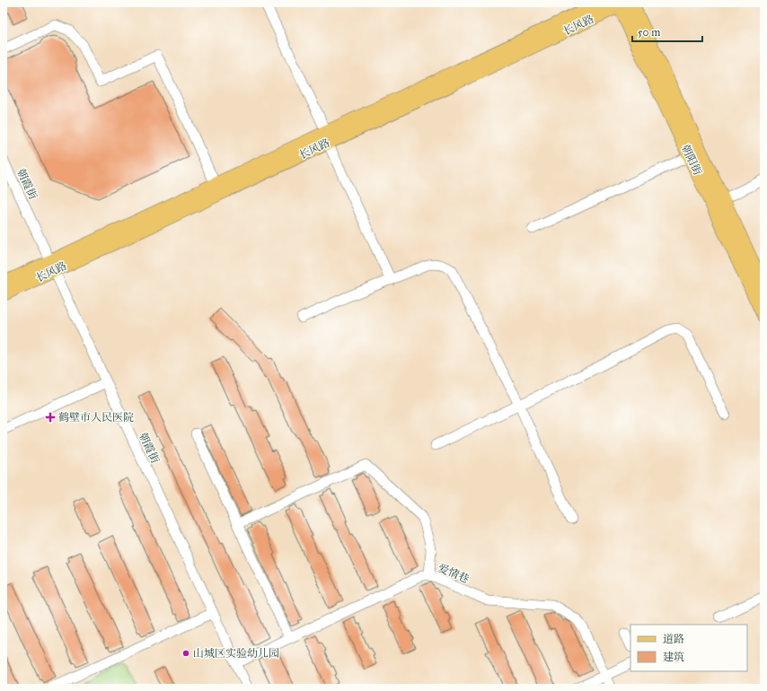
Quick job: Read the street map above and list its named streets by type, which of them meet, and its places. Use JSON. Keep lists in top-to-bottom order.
{
  "streets": {
    "main road": ["长风路", "朝阳街"],
    "street": ["朝霞街", "爱情巷"]
  },
  "crossings": [
    ["长风路", "朝阳街"],
    ["长风路", "朝霞街"],
    ["朝霞街", "爱情巷"]
  ],
  "places": {
    "health": ["鹤壁市人民医院"],
    "other": ["山城区实验幼儿园"]
  },
  "legend": ["道路", "建筑"],
  "scale_bar": "50 m"
}
